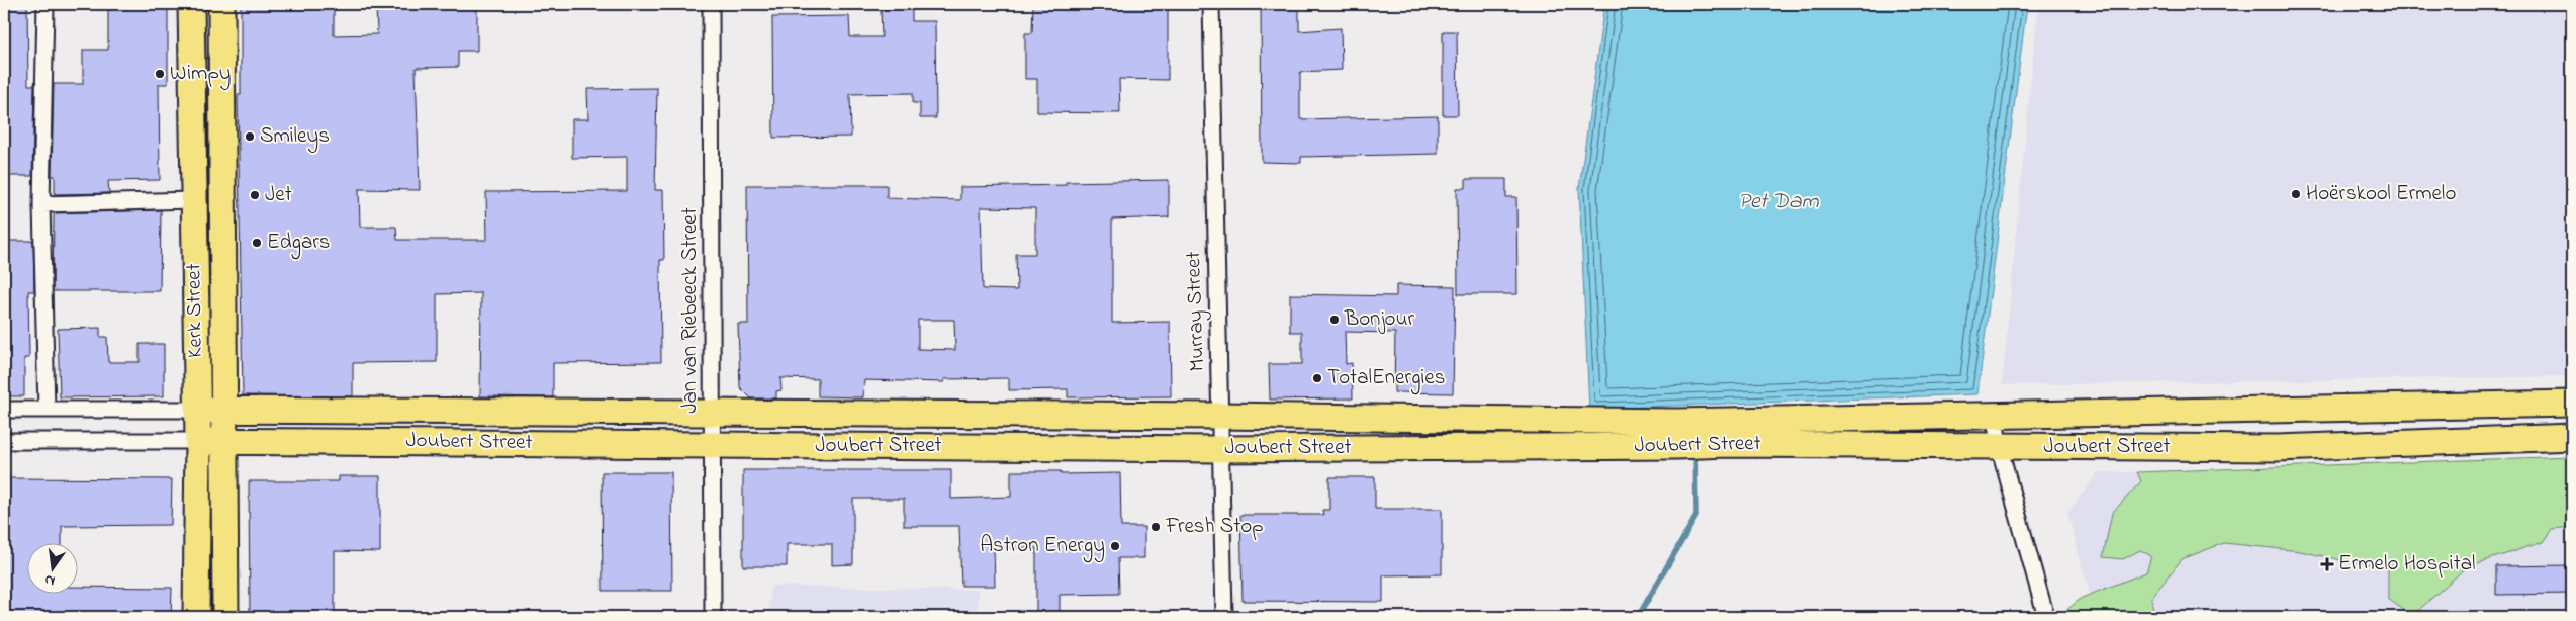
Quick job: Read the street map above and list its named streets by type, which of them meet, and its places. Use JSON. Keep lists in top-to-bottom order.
{
  "streets": {
    "highway": ["Kerk Street", "Joubert Street"],
    "street": ["Jan van Riebeeck Street", "Murray Street"]
  },
  "crossings": [
    ["Kerk Street", "Joubert Street"],
    ["Jan van Riebeeck Street", "Joubert Street"],
    ["Murray Street", "Joubert Street"]
  ],
  "water": ["Pet Dam"],
  "places": {
    "other": [
      "Wimpy",
      "Smileys",
      "Hoërskool Ermelo",
      "Jet",
      "Edgars",
      "Bonjour",
      "TotalEnergies",
      "Fresh Stop",
      "Astron Energy"
    ],
    "health": ["Ermelo Hospital"]
  },
  "north": "bottom"
}
